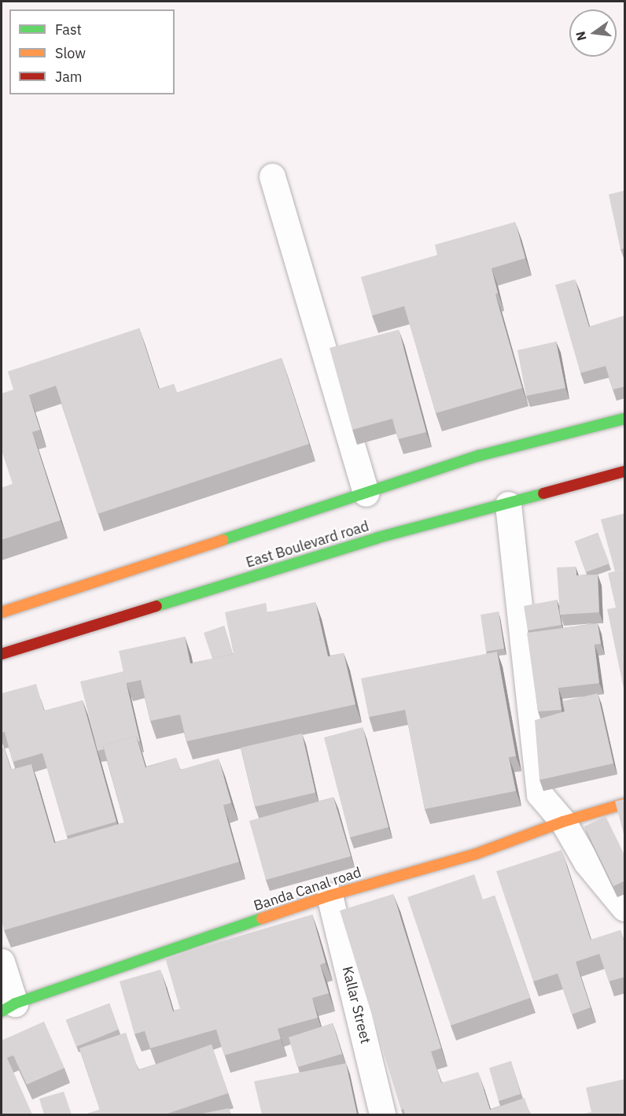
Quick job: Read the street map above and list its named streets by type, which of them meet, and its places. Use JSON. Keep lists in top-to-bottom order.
{
  "streets": {
    "main road": ["East Boulevard road", "Banda Canal road"],
    "street": ["Kallar Street"]
  },
  "crossings": [
    ["Banda Canal road", "Kallar Street"]
  ],
  "legend": ["Fast", "Slow", "Jam"],
  "north": "left"
}
